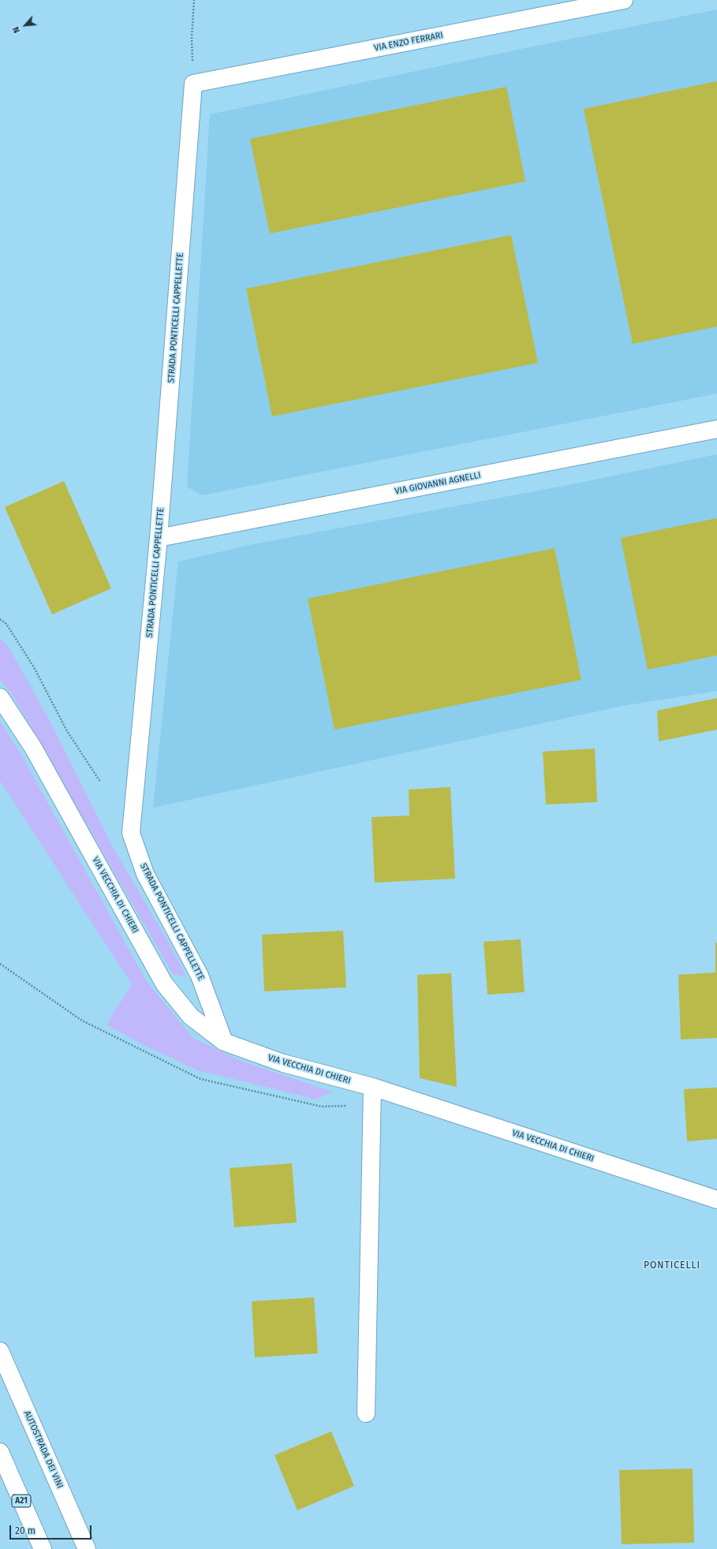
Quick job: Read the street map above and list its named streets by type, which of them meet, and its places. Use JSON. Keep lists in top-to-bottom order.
{
  "streets": {
    "main road": [
      "VIA ENZO FERRARI",
      "STRADA PONTICELLI CAPPELLETTE",
      "VIA GIOVANNI AGNELLI",
      "VIA VECCHIA DI CHIERI",
      "AUTOSTRADA DEI VINI",
      "A21"
    ]
  },
  "crossings": [
    ["VIA ENZO FERRARI", "STRADA PONTICELLI CAPPELLETTE"],
    ["STRADA PONTICELLI CAPPELLETTE", "VIA GIOVANNI AGNELLI"],
    ["STRADA PONTICELLI CAPPELLETTE", "VIA VECCHIA DI CHIERI"]
  ],
  "districts": ["PONTICELLI"],
  "scale_bar": "20 m",
  "north": "bottom left"
}
